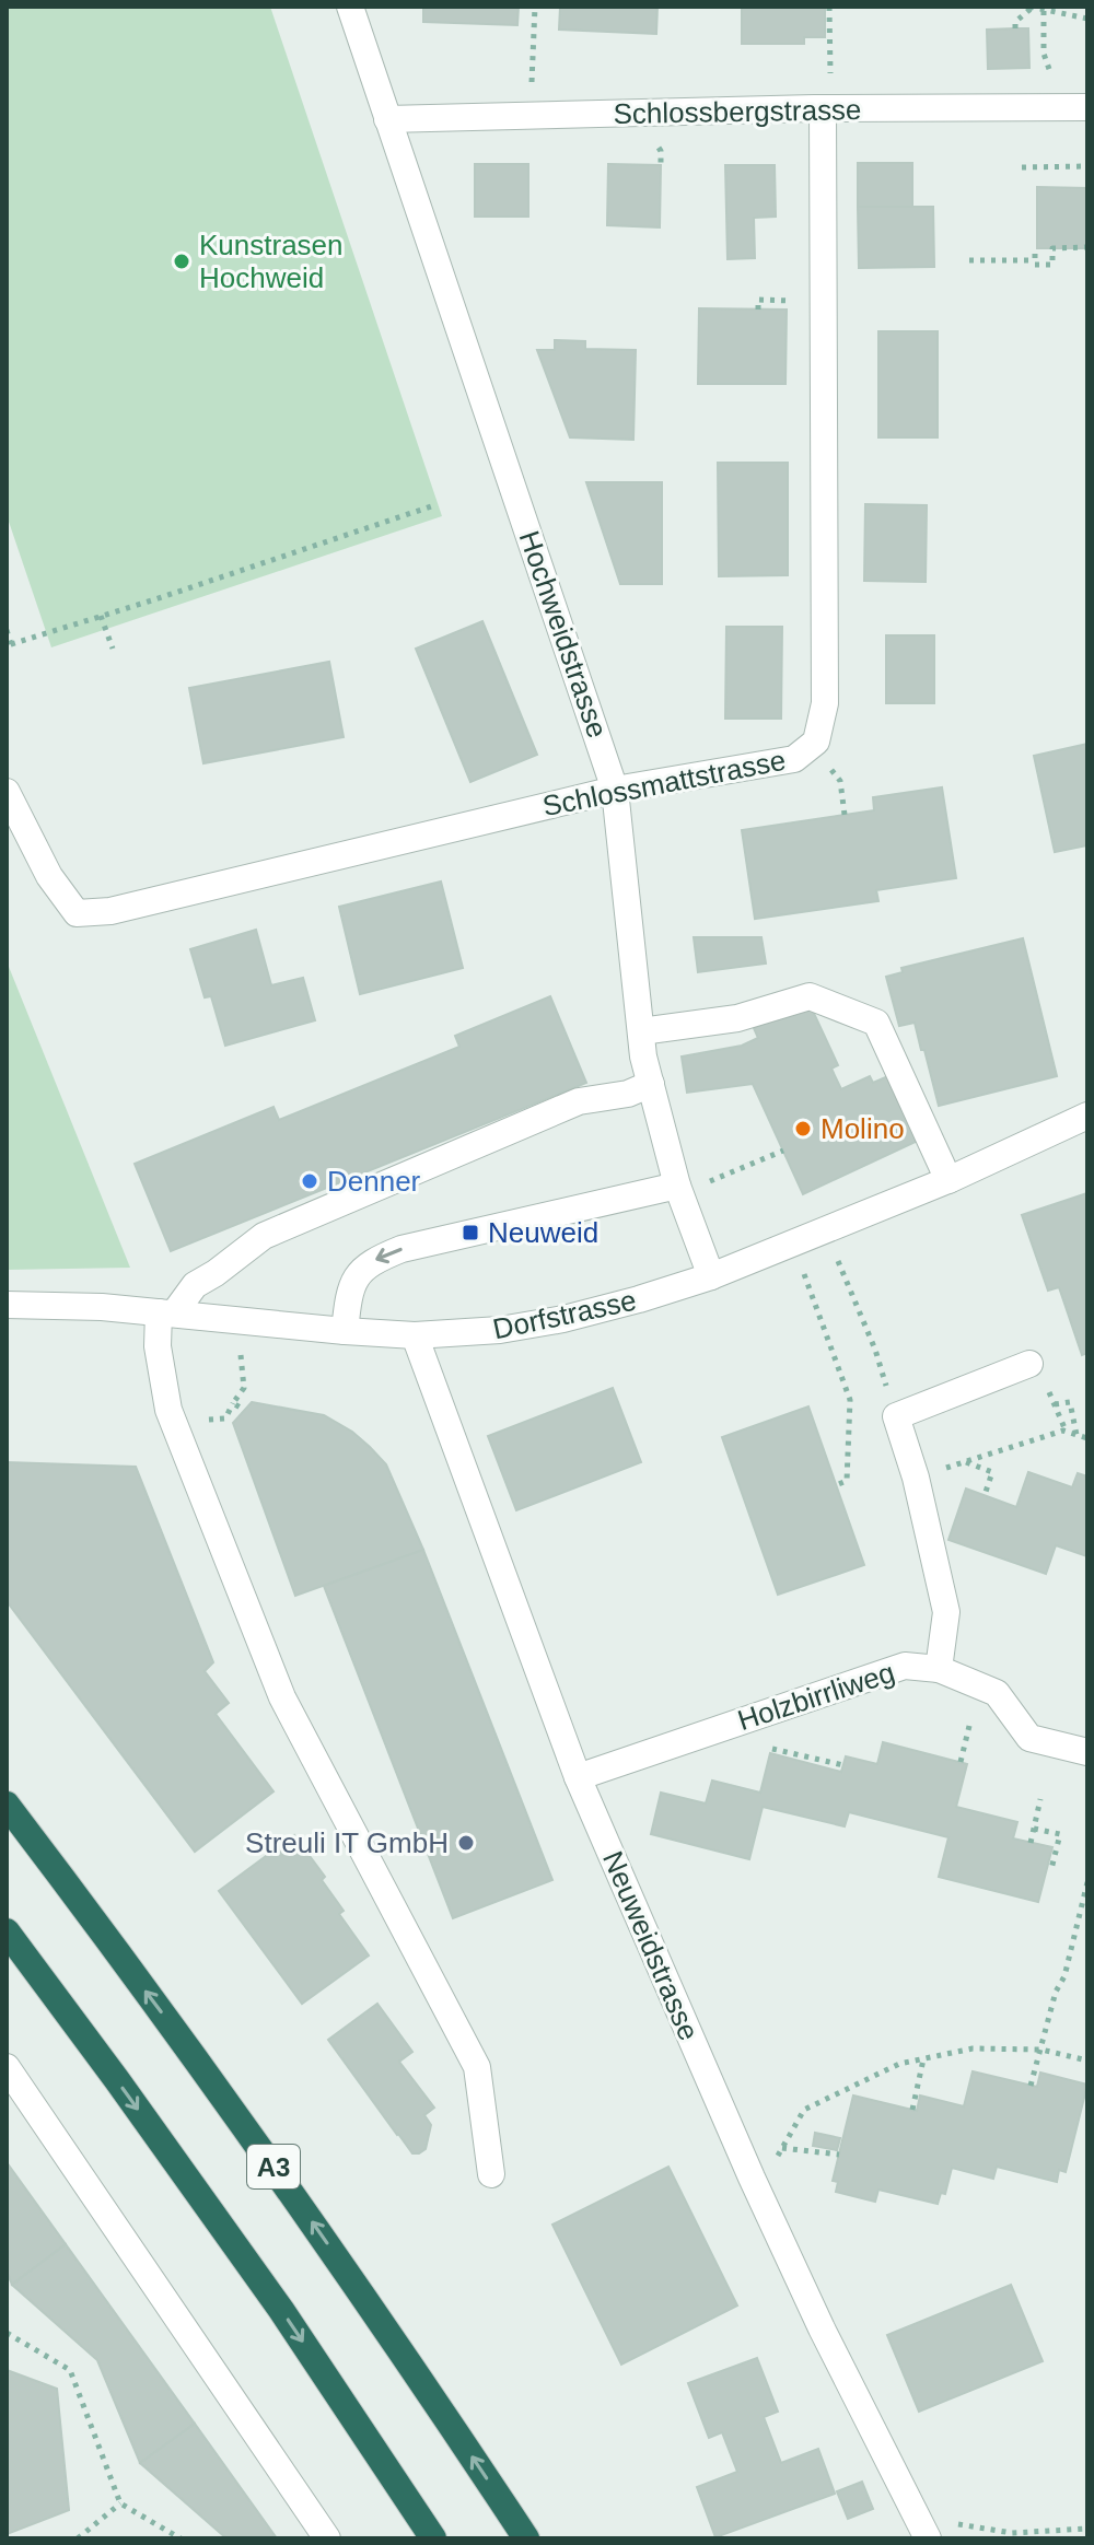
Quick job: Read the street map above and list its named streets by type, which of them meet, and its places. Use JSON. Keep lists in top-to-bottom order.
{
  "streets": {
    "highway": ["A3"],
    "street": [
      "Schlossbergstrasse",
      "Hochweidstrasse",
      "Schlossmattstrasse",
      "Dorfstrasse",
      "Holzbirrliweg",
      "Neuweidstrasse"
    ]
  },
  "crossings": [
    ["Schlossbergstrasse", "Hochweidstrasse"],
    ["Schlossbergstrasse", "Schlossmattstrasse"],
    ["Hochweidstrasse", "Schlossmattstrasse"],
    ["Hochweidstrasse", "Dorfstrasse"],
    ["Dorfstrasse", "Neuweidstrasse"],
    ["Holzbirrliweg", "Neuweidstrasse"]
  ],
  "places": {
    "other": [
      "Kunstrasen Hochweid",
      "Molino",
      "Denner",
      "Streuli IT GmbH"
    ],
    "transit": ["Neuweid"]
  }
}
